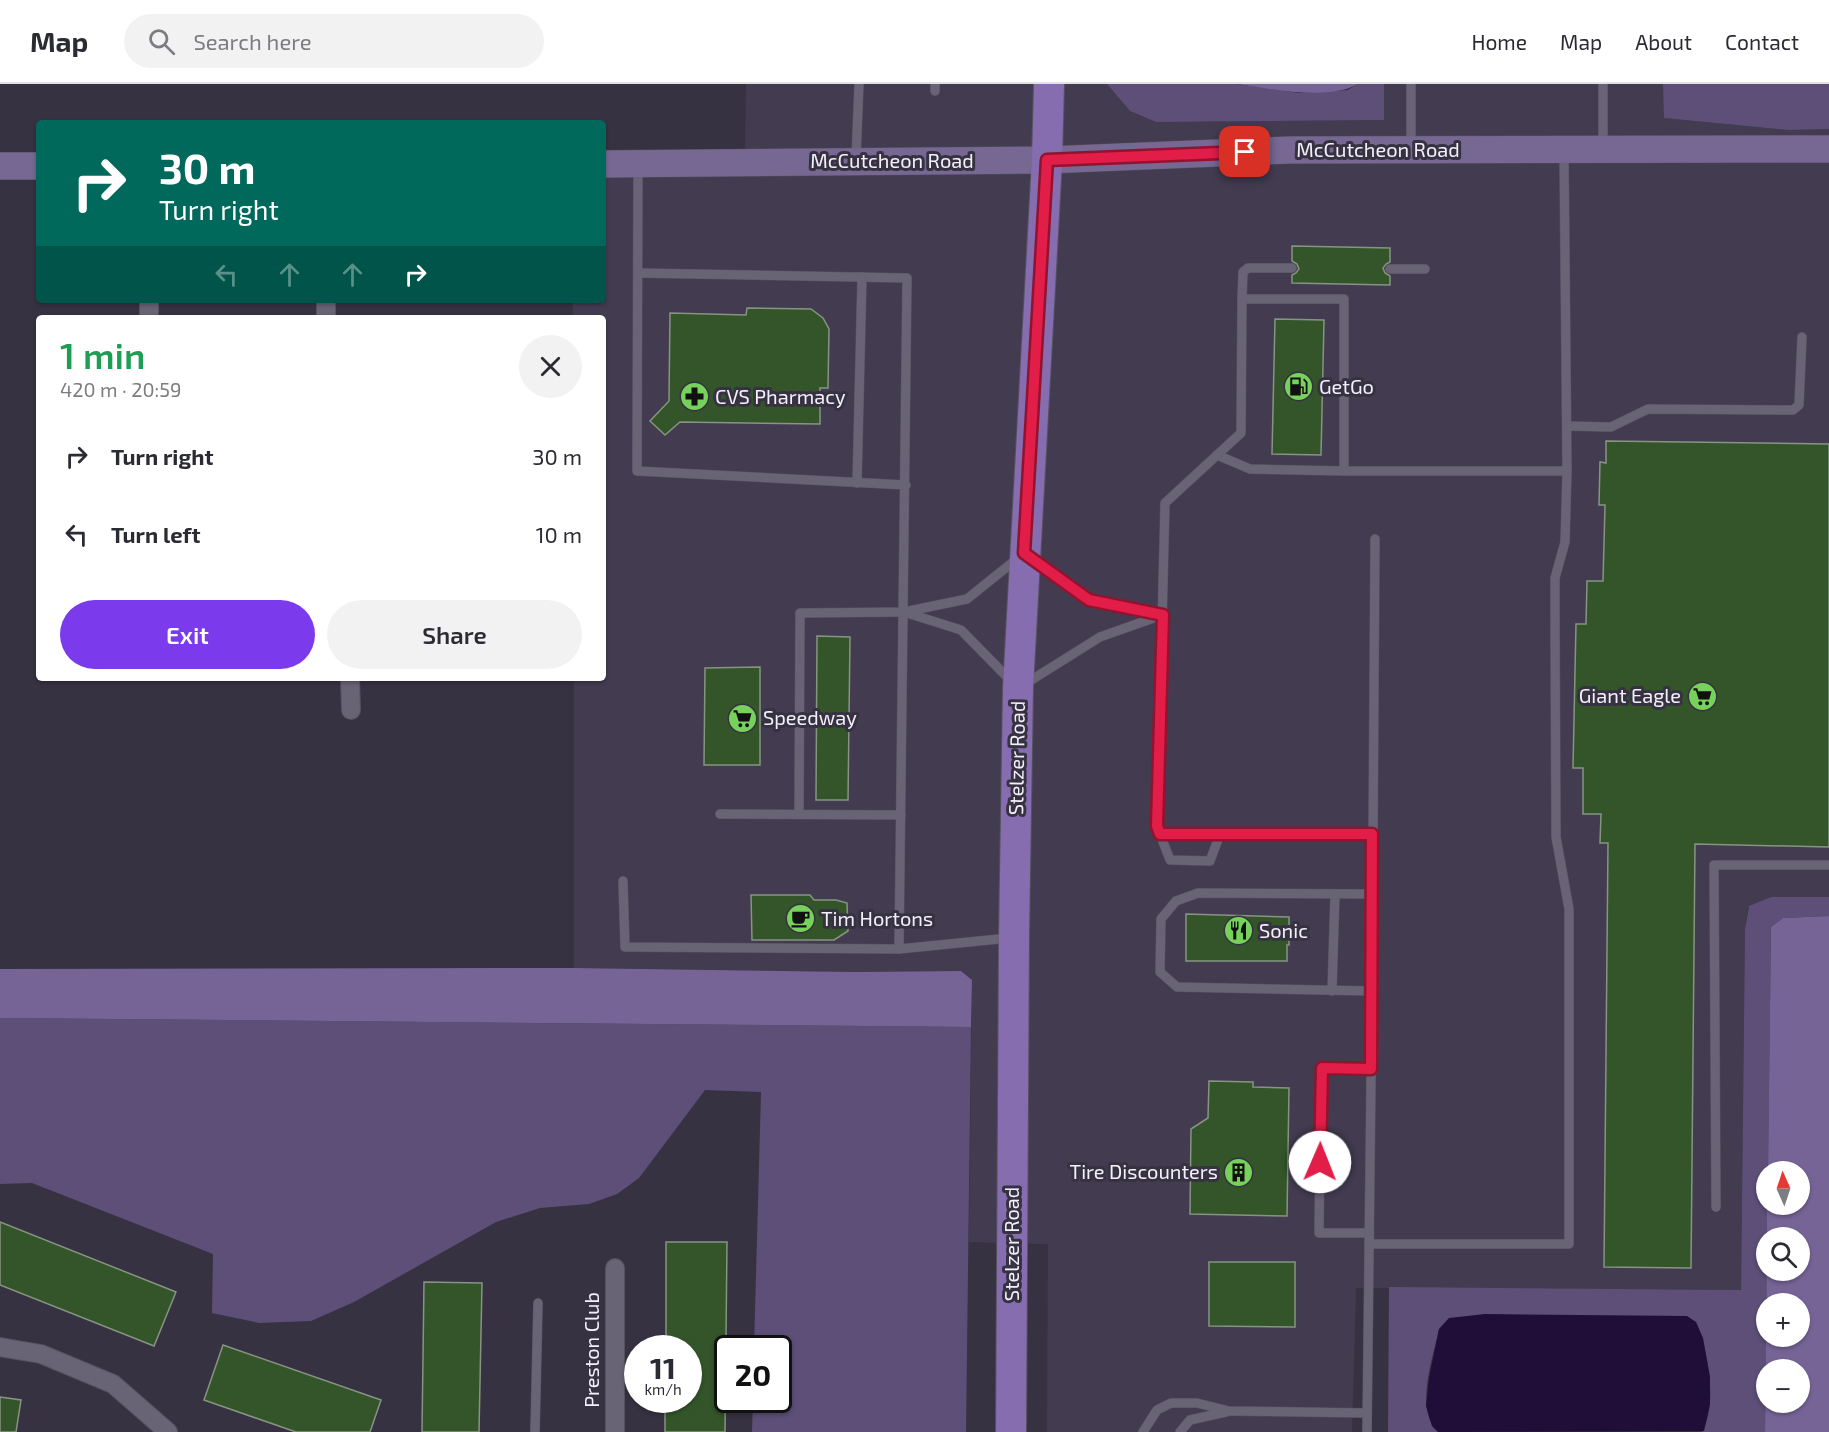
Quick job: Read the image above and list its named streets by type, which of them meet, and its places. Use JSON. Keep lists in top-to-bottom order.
{
  "streets": {
    "main road": ["McCutcheon Road", "Stelzer Road"],
    "street": ["Preston Club"]
  },
  "crossings": [
    ["McCutcheon Road", "Stelzer Road"]
  ],
  "places": {
    "fuel station": ["GetGo"],
    "pharmacy": ["CVS Pharmacy"],
    "supermarket": ["Giant Eagle", "Speedway"],
    "cafe": ["Tim Hortons"],
    "restaurant": ["Sonic"],
    "building": ["Tire Discounters"]
  },
  "north": "top",
  "page": {
    "header": "Map",
    "search": "Search here",
    "nav": [
      "Home",
      "Map",
      "About",
      "Contact"
    ],
    "turn": ["30 m", "Turn right"],
    "heading": ["1 min", "420 m · 20:59"],
    "list": [
      {
        "name": "Turn right",
        "value": "30 m"
      },
      {
        "name": "Turn left",
        "value": "10 m"
      }
    ],
    "buttons": ["Exit", "Share"],
    "map_buttons": ["+", "−"],
    "speed": "11 km/h",
    "limit": "20"
  }
}
